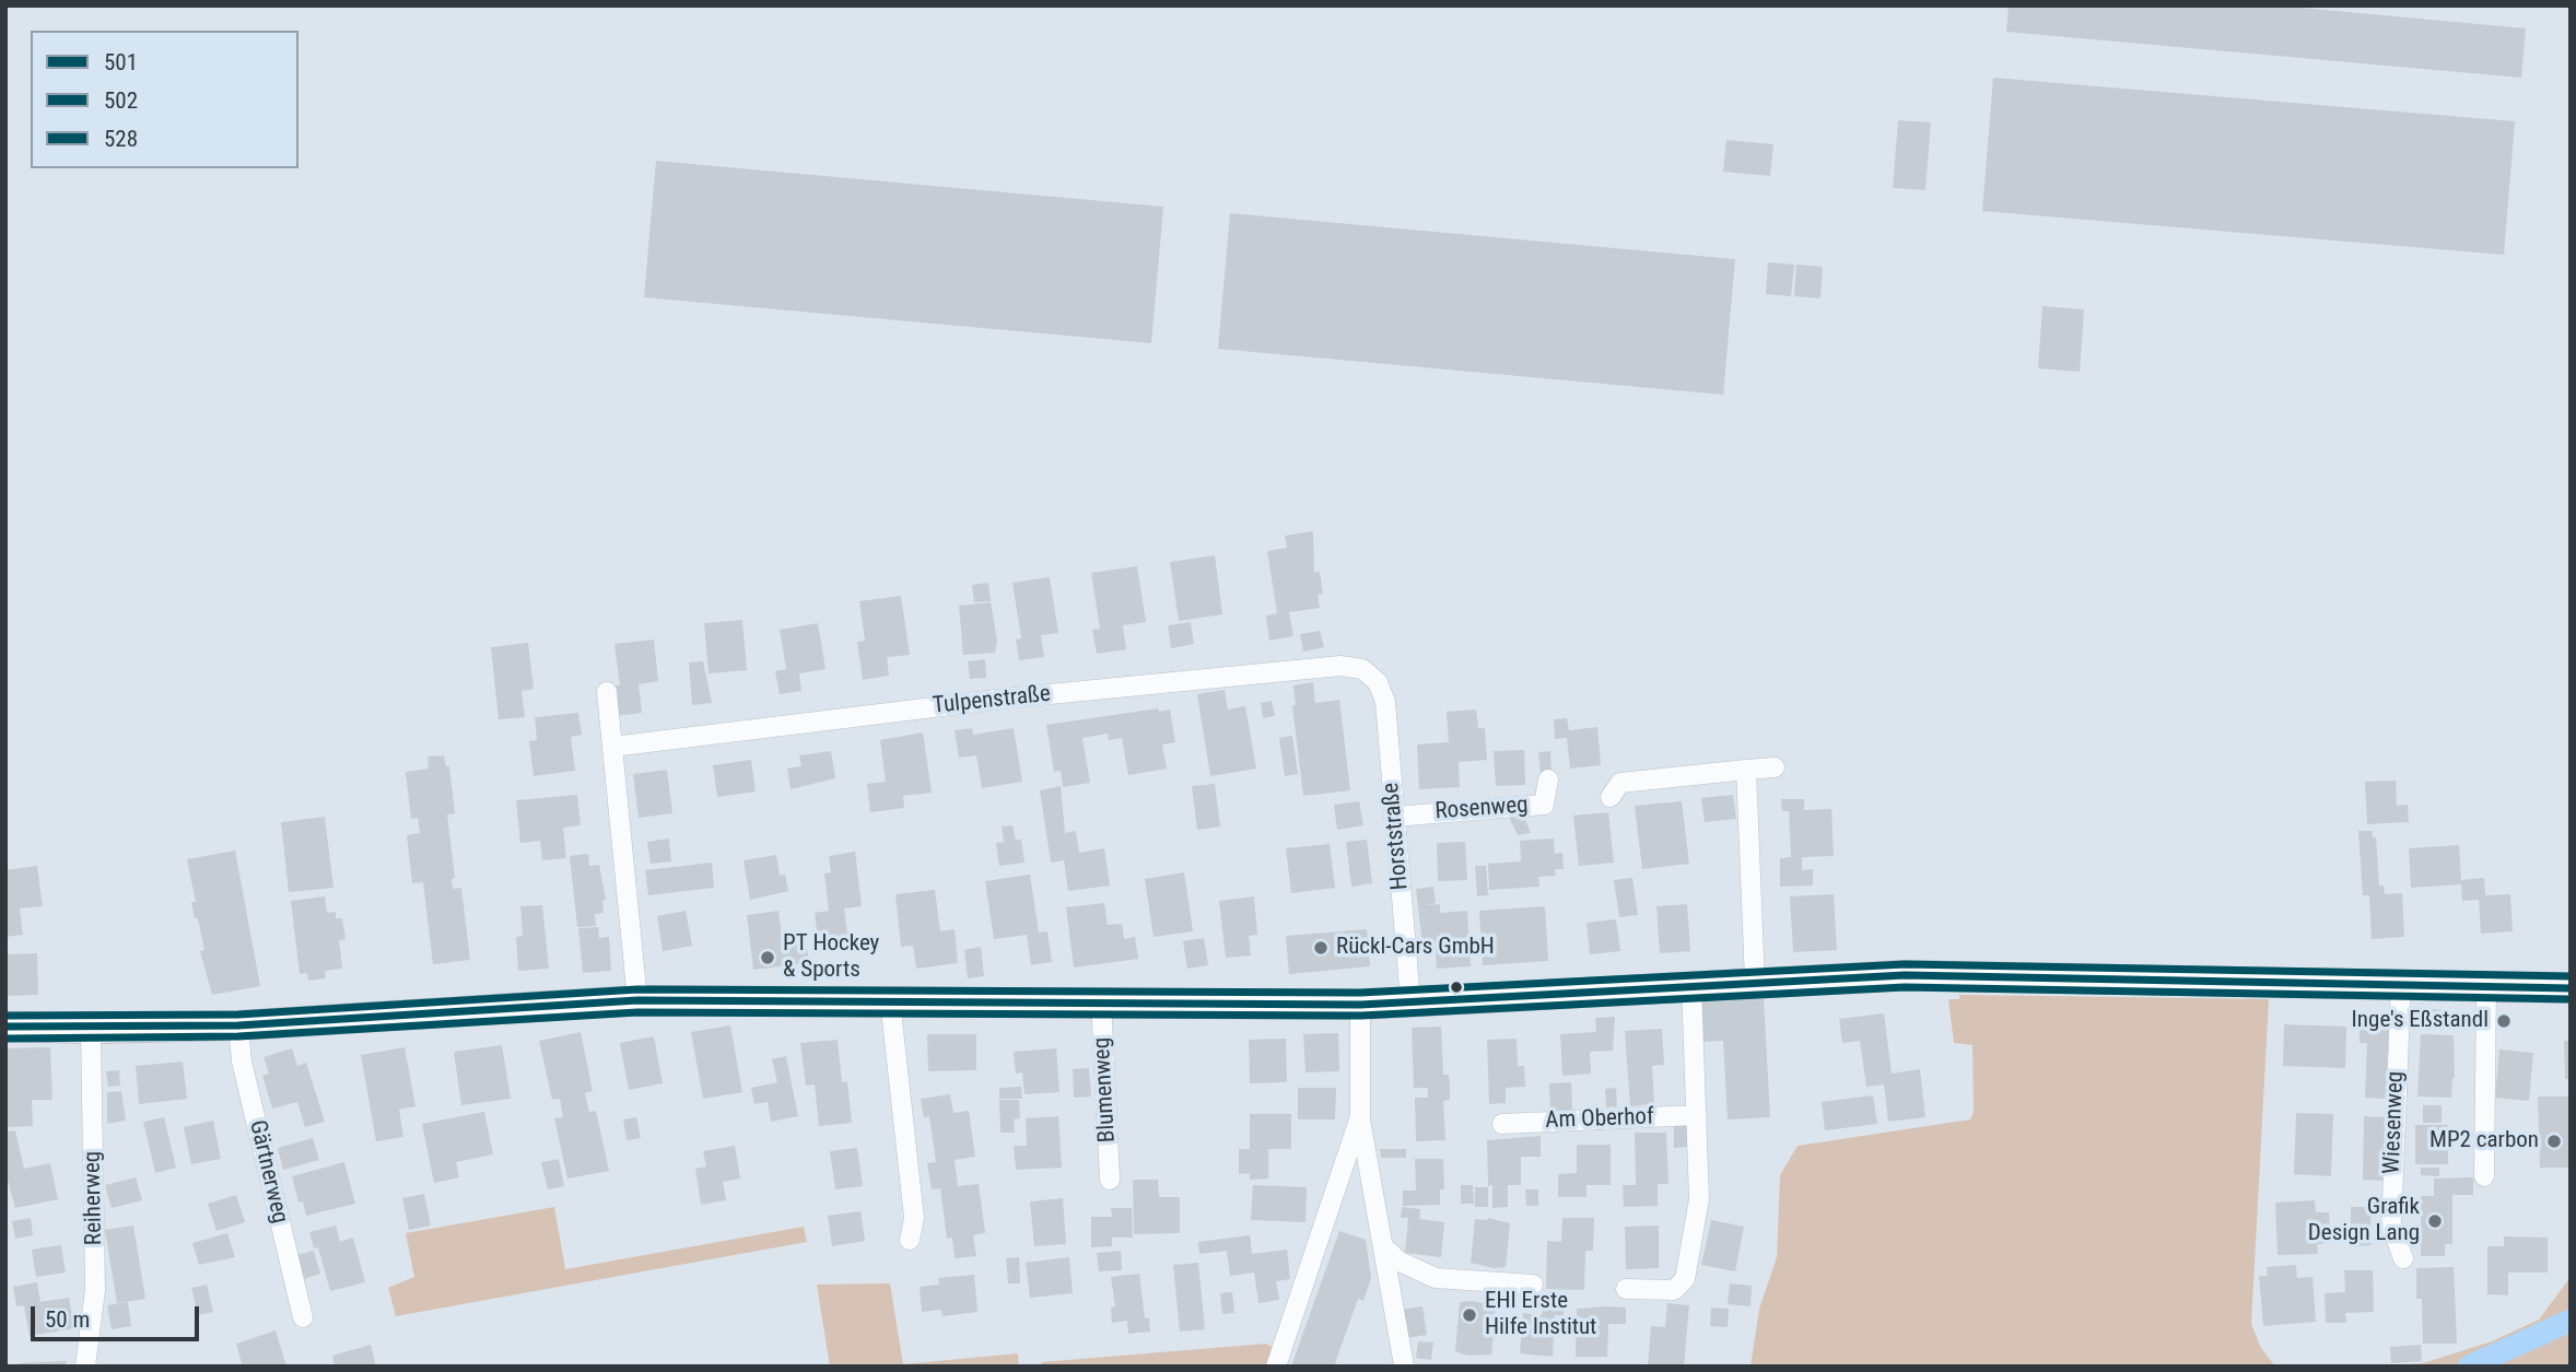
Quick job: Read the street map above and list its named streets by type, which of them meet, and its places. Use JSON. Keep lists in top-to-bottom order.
{
  "streets": {
    "street": [
      "Tulpenstraße",
      "Rosenweg",
      "Horststraße",
      "Blumenweg",
      "Am Oberhof",
      "Wiesenweg",
      "Gärtnerweg",
      "Reiherweg"
    ]
  },
  "crossings": [
    ["Tulpenstraße", "Horststraße"],
    ["Rosenweg", "Horststraße"]
  ],
  "places": [
    "Rückl-Cars GmbH",
    "PT Hockey & Sports",
    "Inge's Eßstandl",
    "MP2 carbon",
    "Grafik Design Lang",
    "EHI Erste Hilfe Institut"
  ],
  "lines": ["transit line 528", "transit line 501", "transit line 502"],
  "legend": ["501", "502", "528"],
  "scale_bar": "50 m"
}
